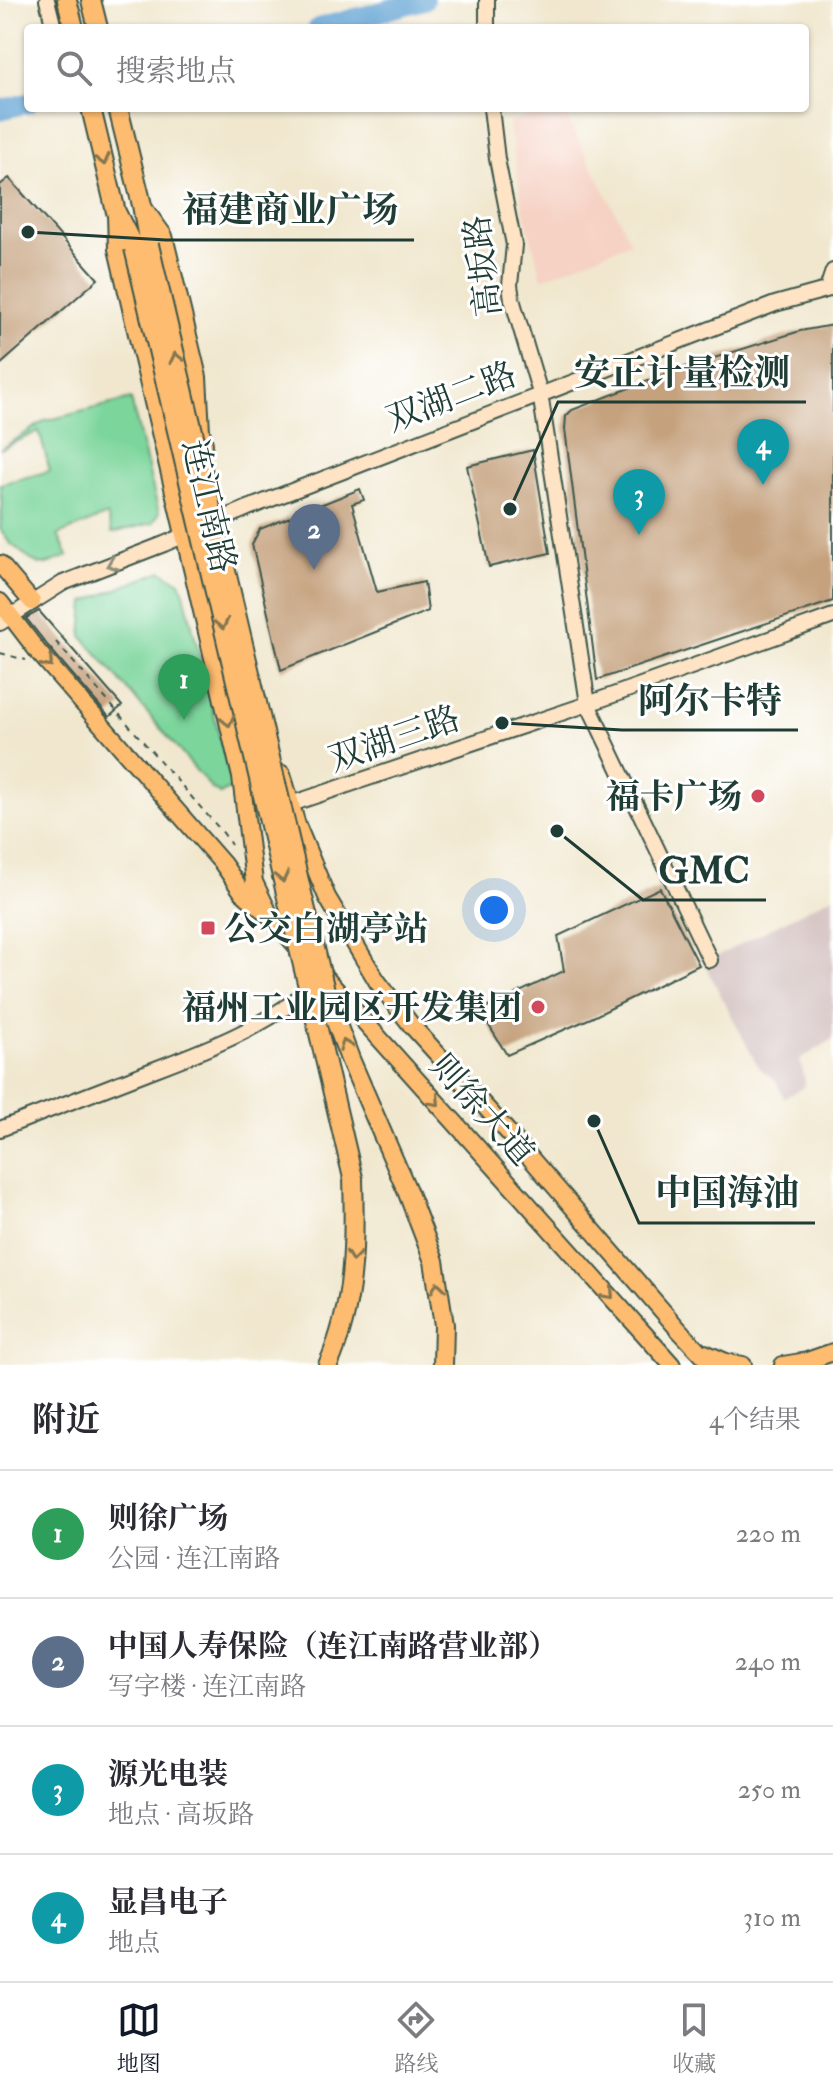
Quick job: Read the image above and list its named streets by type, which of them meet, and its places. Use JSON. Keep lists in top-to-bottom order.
{
  "streets": {
    "highway": ["连江南路"],
    "main road": ["则徐大道"],
    "street": ["高坂路", "双湖二路", "双湖三路"]
  },
  "crossings": [
    ["高坂路", "双湖二路"],
    ["高坂路", "双湖三路"],
    ["双湖二路", "连江南路"],
    ["双湖二路", "则徐大道"],
    ["连江南路", "双湖三路"],
    ["连江南路", "则徐大道"],
    ["双湖三路", "则徐大道"]
  ],
  "places": {
    "other": [
      "福建商业广场",
      "安正计量检测",
      "阿尔卡特",
      "福卡广场",
      "GMC",
      "福州工业园区开发集团",
      "中国海油"
    ],
    "transit": ["公交白湖亭站"]
  },
  "page": {
    "search": "搜索地点",
    "pins": [
      "4",
      "3",
      "2",
      "1"
    ],
    "heading": ["附近", "4个结果"],
    "list": [
      {
        "mark": "1",
        "name": "则徐广场",
        "note": "公园 · 连江南路",
        "value": "220 m"
      },
      {
        "mark": "2",
        "name": "中国人寿保险（连江南路营业部）",
        "note": "写字楼 · 连江南路",
        "value": "240 m"
      },
      {
        "mark": "3",
        "name": "源光电装",
        "note": "地点 · 高坂路",
        "value": "250 m"
      },
      {
        "mark": "4",
        "name": "显昌电子",
        "note": "地点",
        "value": "310 m"
      }
    ],
    "nav": ["地图", "路线", "收藏"]
  }
}
